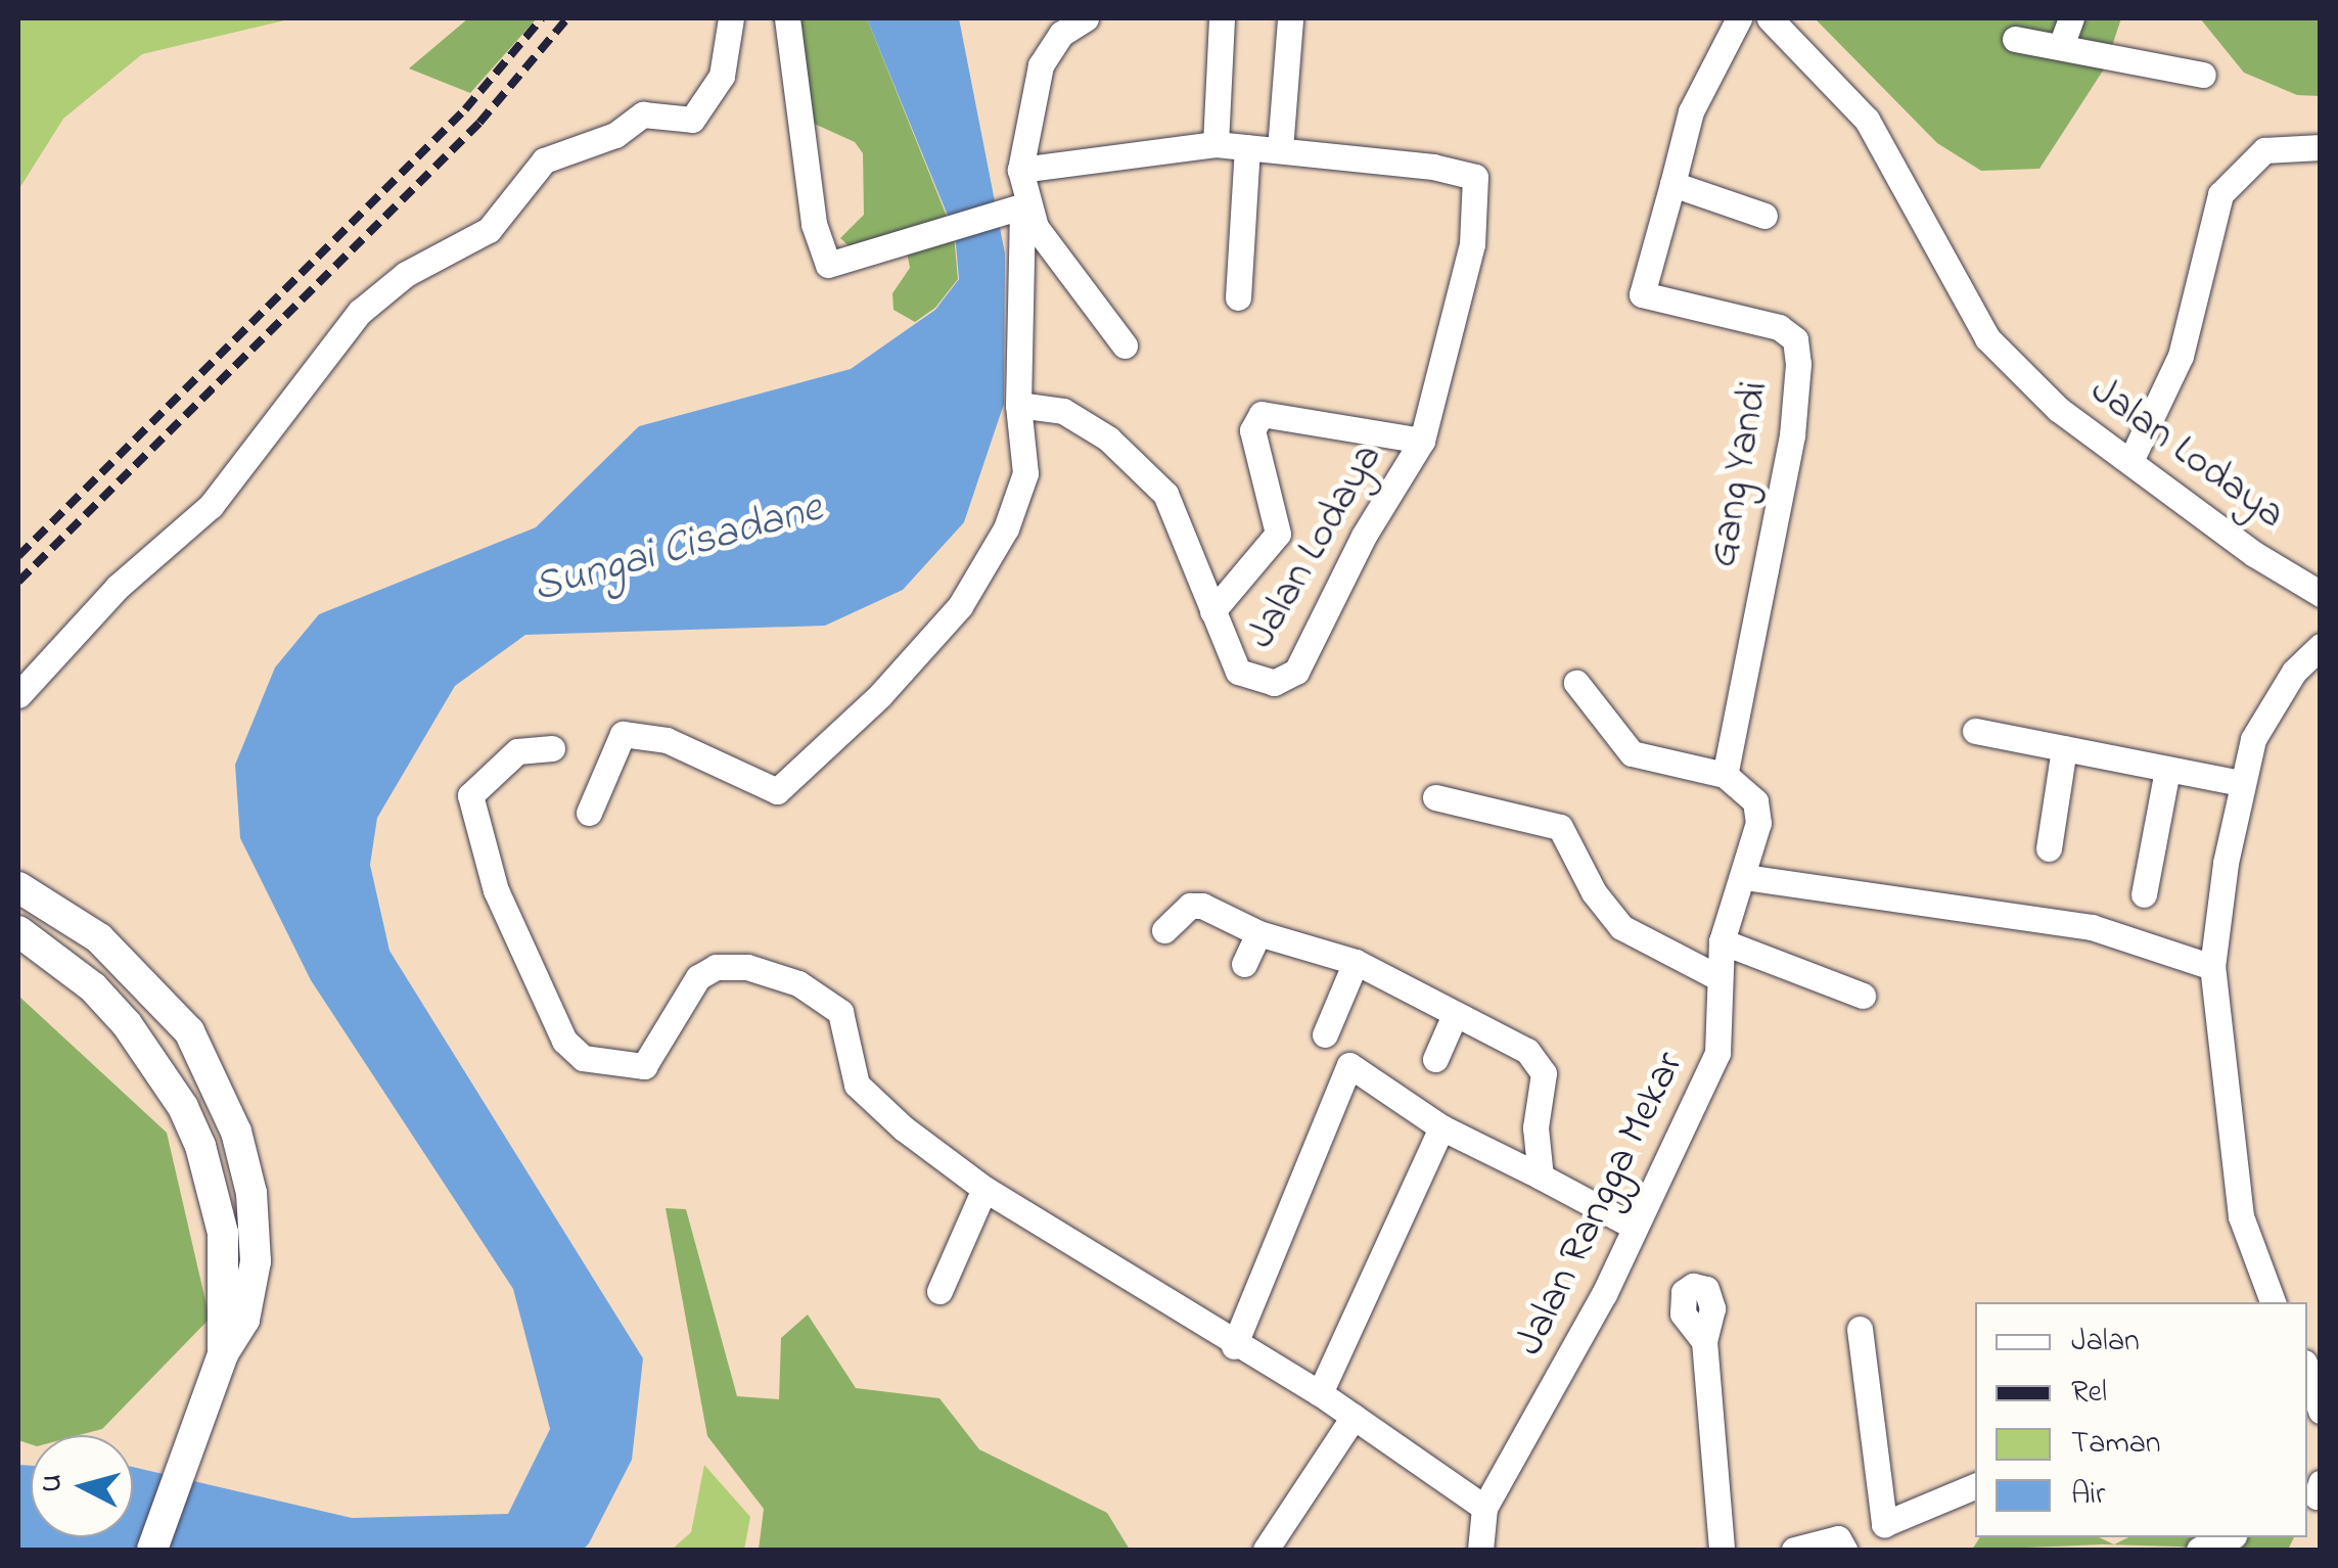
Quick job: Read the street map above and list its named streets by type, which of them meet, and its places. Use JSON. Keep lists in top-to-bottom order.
{
  "streets": {
    "street": ["Jalan Lodaya", "Gang Yandi", "Jalan Rangga Mekar"]
  },
  "crossings": [
    ["Gang Yandi", "Jalan Rangga Mekar"]
  ],
  "water": ["Sungai Cisadane"],
  "legend": [
    "Jalan",
    "Rel",
    "Taman",
    "Air"
  ],
  "north": "left"
}
